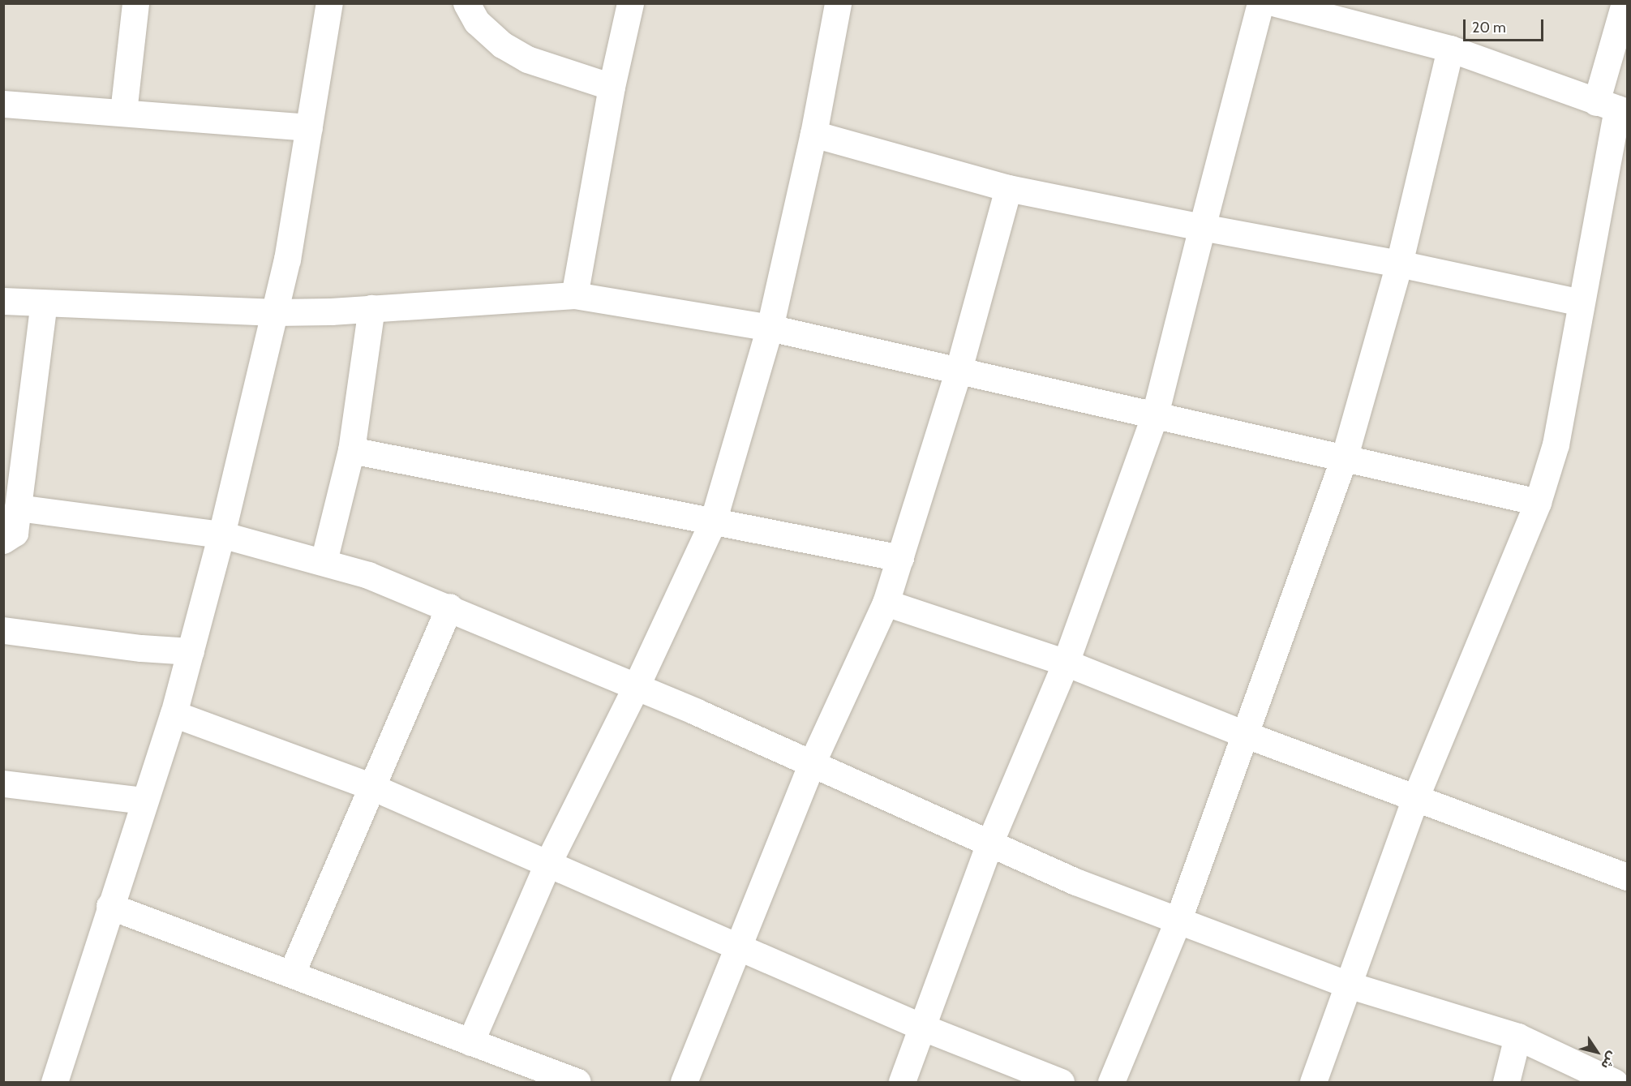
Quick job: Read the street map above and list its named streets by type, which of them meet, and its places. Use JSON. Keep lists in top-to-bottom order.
{
  "scale_bar": "20 m",
  "north": "bottom right"
}
